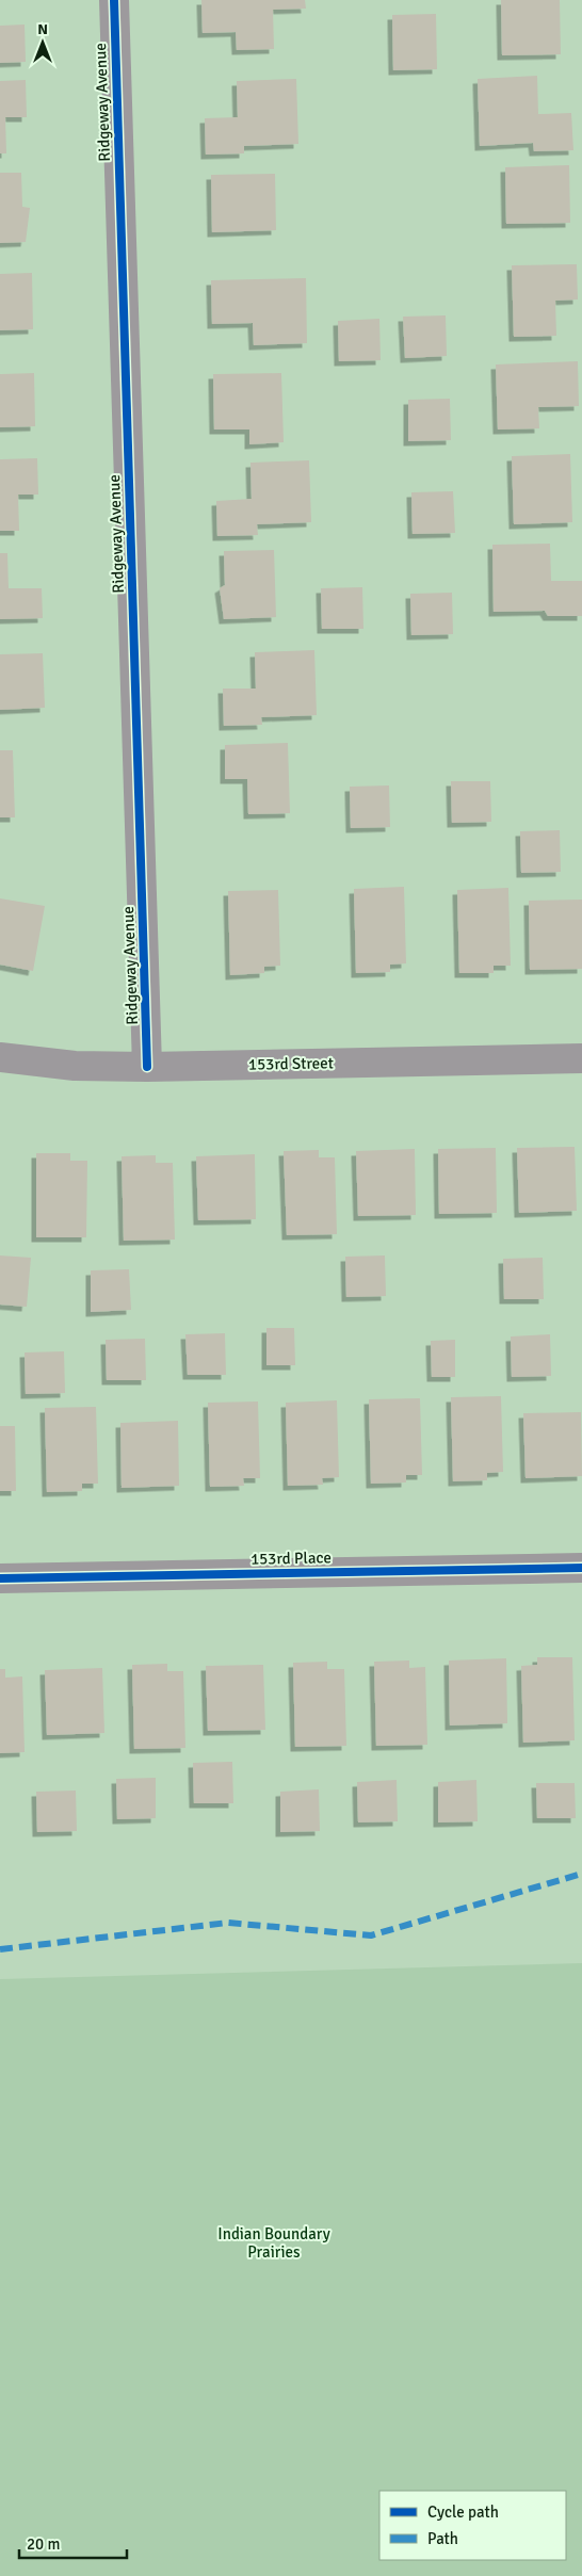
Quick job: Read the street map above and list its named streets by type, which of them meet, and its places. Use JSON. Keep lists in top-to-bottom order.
{
  "streets": {
    "street": ["Ridgeway Avenue", "153rd Street", "153rd Place"]
  },
  "crossings": [
    ["Ridgeway Avenue", "153rd Street"]
  ],
  "parks": ["Indian Boundary Prairies"],
  "legend": ["Cycle path", "Path"],
  "scale_bar": "20 m",
  "north": "top"
}
